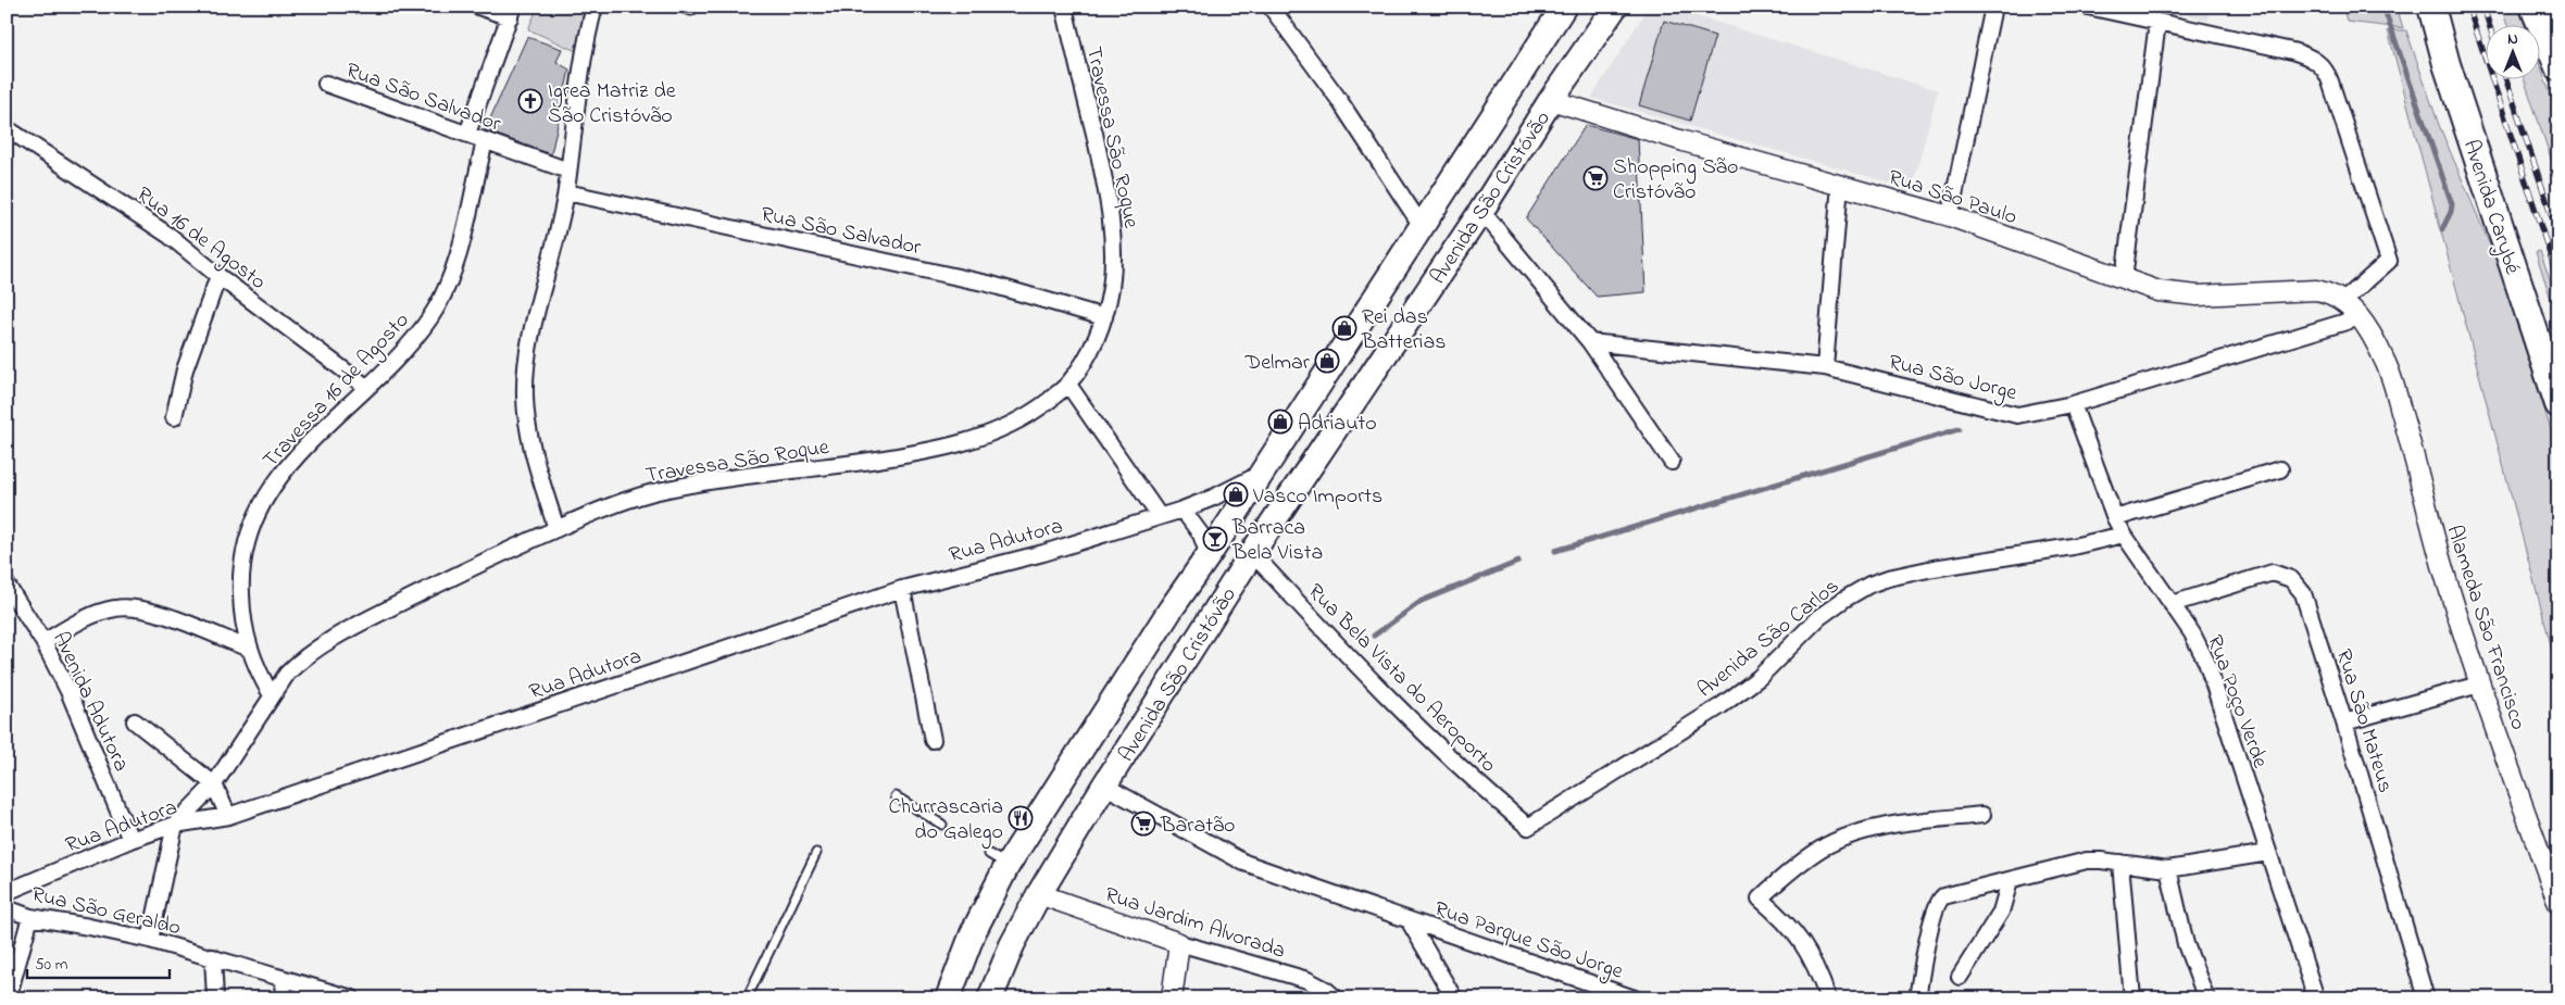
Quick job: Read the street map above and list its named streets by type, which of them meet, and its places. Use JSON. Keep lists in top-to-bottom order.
{
  "streets": {
    "highway": ["Avenida Carybé"],
    "main road": ["Avenida São Cristóvão"],
    "street": [
      "Rua São Salvador",
      "Travessa São Roque",
      "Rua São Paulo",
      "Rua 16 de Agosto",
      "Rua São Jorge",
      "Travessa 16 de Agosto",
      "Rua Adutora",
      "Alameda São Francisco",
      "Avenida São Carlos",
      "Rua Bela Vista do Aeroporto",
      "Avenida Adutora",
      "Rua Poço Verde",
      "Rua São Mateus",
      "Rua São Geraldo",
      "Rua Jardim Alvorada",
      "Rua Parque São Jorge"
    ]
  },
  "crossings": [
    ["Rua São Salvador", "Travessa São Roque"],
    ["Rua São Salvador", "Travessa 16 de Agosto"],
    ["Travessa São Roque", "Travessa 16 de Agosto"],
    ["Travessa São Roque", "Rua Adutora"],
    ["Rua São Paulo", "Avenida São Cristóvão"],
    ["Rua São Paulo", "Alameda São Francisco"],
    ["Avenida São Cristóvão", "Rua Adutora"],
    ["Avenida São Cristóvão", "Rua Bela Vista do Aeroporto"],
    ["Avenida São Cristóvão", "Rua Jardim Alvorada"],
    ["Avenida São Cristóvão", "Rua Parque São Jorge"],
    ["Rua 16 de Agosto", "Travessa 16 de Agosto"],
    ["Rua São Jorge", "Alameda São Francisco"],
    ["Rua São Jorge", "Rua Poço Verde"],
    ["Rua Adutora", "Avenida Adutora"],
    ["Avenida São Carlos", "Rua Bela Vista do Aeroporto"],
    ["Avenida São Carlos", "Rua Poço Verde"],
    ["Rua Poço Verde", "Rua São Mateus"]
  ],
  "places": {
    "church": ["Igrea Matriz de São Cristóvão"],
    "supermarket": ["Shopping São Cristóvão", "Baratão"],
    "shop": [
      "Rei das Batterias",
      "Delmar",
      "Adriauto",
      "Vasco Imports"
    ],
    "bar": ["Barraca Bela Vista"],
    "restaurant": ["Churrascaria do Galego"]
  },
  "scale_bar": "50 m",
  "north": "top"
}
